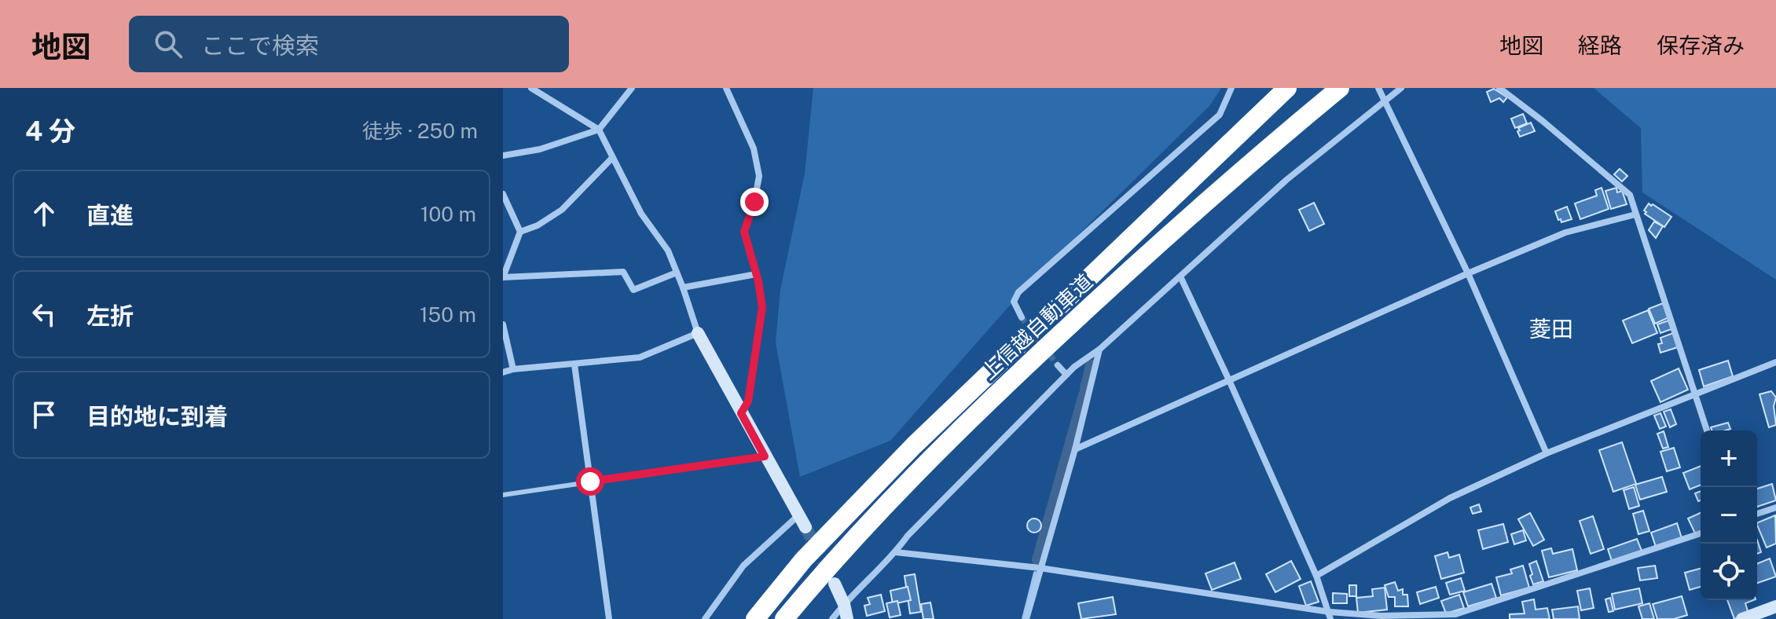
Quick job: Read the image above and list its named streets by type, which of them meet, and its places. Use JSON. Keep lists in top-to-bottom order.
{
  "streets": {
    "highway": ["上信越自動車道"]
  },
  "districts": ["菱田"],
  "page": {
    "header": "地図",
    "search": "ここで検索",
    "nav": ["地図", "経路", "保存済み"],
    "heading": ["4 分", "徒歩 · 250 m"],
    "list": [
      ["直進", "100 m"],
      ["左折", "150 m"],
      "目的地に到着"
    ],
    "map_buttons": ["+", "−"]
  }
}
